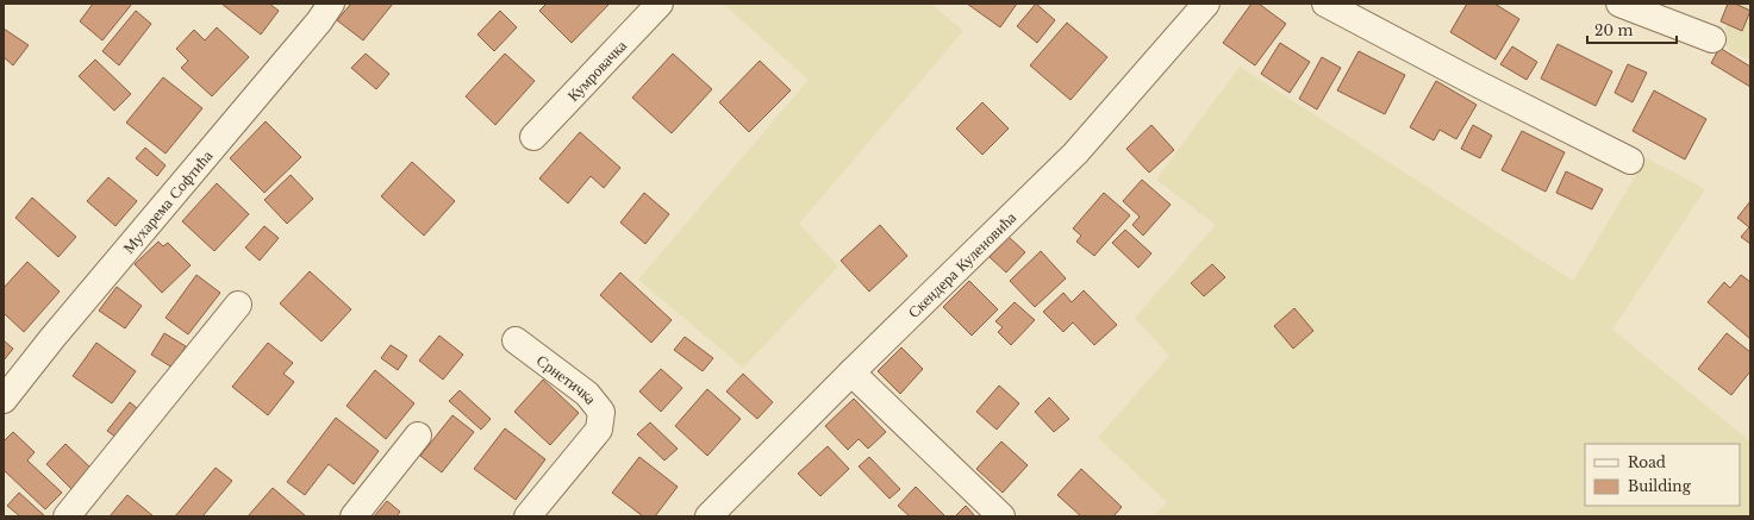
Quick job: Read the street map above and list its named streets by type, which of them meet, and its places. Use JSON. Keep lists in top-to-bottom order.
{
  "streets": {
    "street": [
      "Кумровачка",
      "Мухарема Софтића",
      "Скендера Куленовића",
      "Срнетичка"
    ]
  },
  "legend": ["Road", "Building"],
  "scale_bar": "20 m"
}
